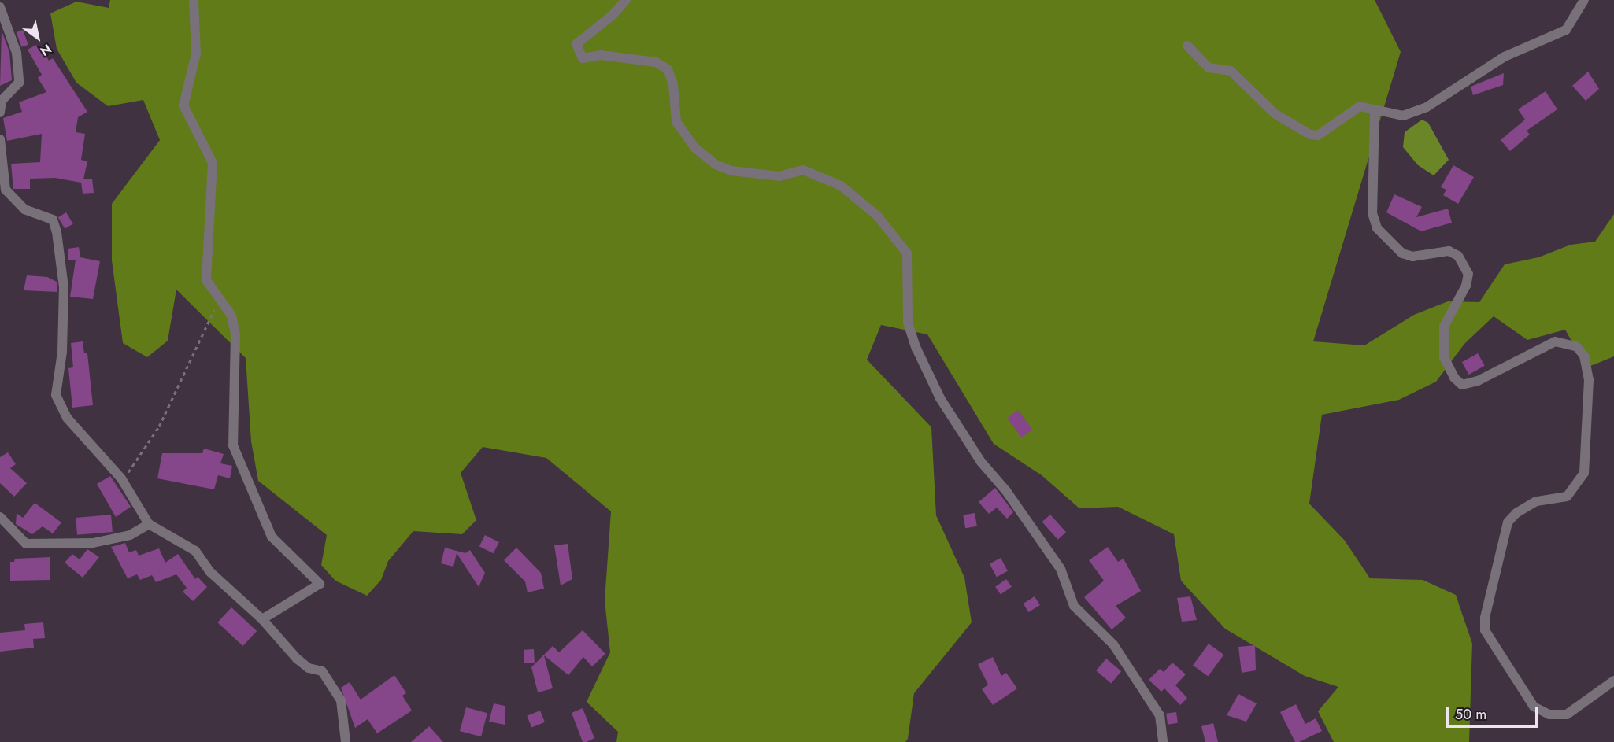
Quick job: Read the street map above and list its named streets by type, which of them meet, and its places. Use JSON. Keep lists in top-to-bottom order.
{
  "scale_bar": "50 m",
  "north": "bottom right"
}
